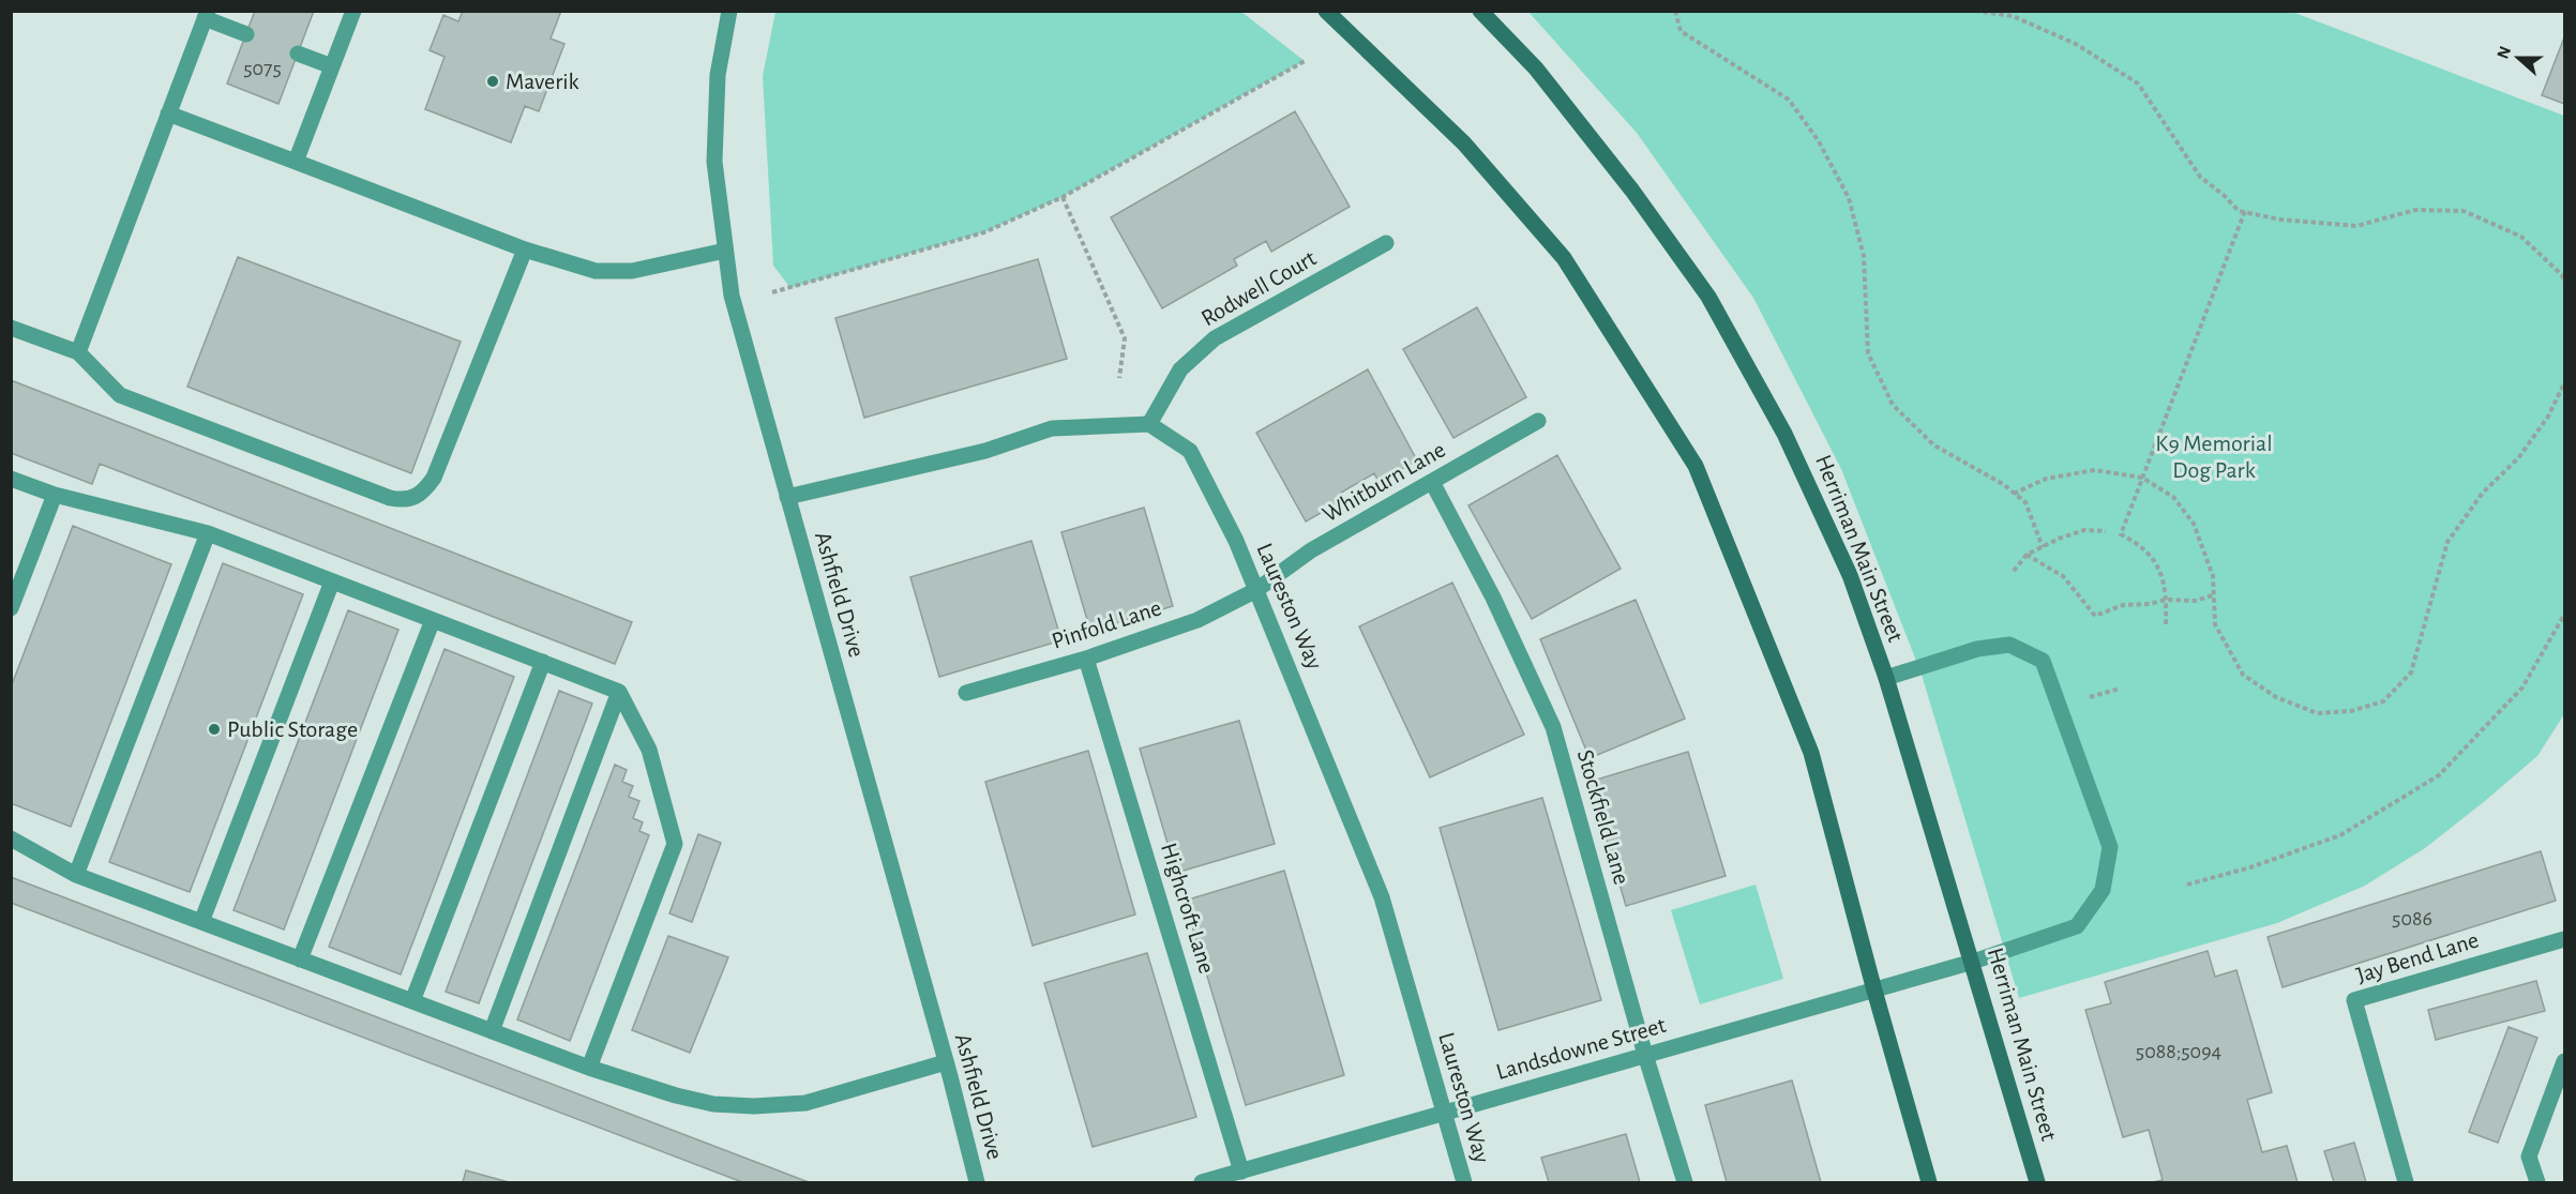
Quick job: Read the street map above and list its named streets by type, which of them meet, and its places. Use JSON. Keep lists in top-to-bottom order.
{
  "streets": {
    "main road": ["Herriman Main Street"],
    "street": [
      "Rodwell Court",
      "Whitburn Lane",
      "Ashfield Drive",
      "Laureston Way",
      "Pinfold Lane",
      "Stockfield Lane",
      "Highcroft Lane",
      "Jay Bend Lane",
      "Landsdowne Street"
    ]
  },
  "crossings": [
    ["Rodwell Court", "Laureston Way"],
    ["Whitburn Lane", "Laureston Way"],
    ["Whitburn Lane", "Pinfold Lane"],
    ["Whitburn Lane", "Stockfield Lane"],
    ["Herriman Main Street", "Landsdowne Street"],
    ["Laureston Way", "Pinfold Lane"],
    ["Laureston Way", "Landsdowne Street"],
    ["Pinfold Lane", "Highcroft Lane"],
    ["Stockfield Lane", "Landsdowne Street"],
    ["Highcroft Lane", "Landsdowne Street"]
  ],
  "parks": ["K9 Memorial Dog Park"],
  "places": ["Maverik", "Public Storage"],
  "house_numbers": ["5075", "5086", "5088;5094"],
  "north": "left"
}
